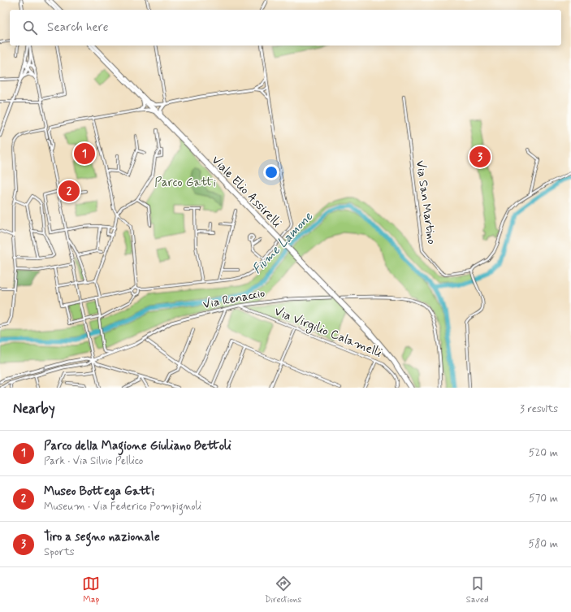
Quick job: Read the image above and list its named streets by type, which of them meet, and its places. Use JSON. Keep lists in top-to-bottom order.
{
  "streets": {
    "main road": ["Viale Elio Assirelli"],
    "street": ["Via San Martino", "Via Renaccio", "Via Virgilio Calamelli"]
  },
  "crossings": [
    ["Via Renaccio", "Via Virgilio Calamelli"]
  ],
  "water": ["Fiume Lamone"],
  "parks": ["Parco Gatti"],
  "page": {
    "search": "Search here",
    "pins": ["1", "3", "2"],
    "heading": ["Nearby", "3 results"],
    "list": [
      {
        "mark": "1",
        "name": "Parco della Magione Giuliano Bettoli",
        "note": "Park · Via Silvio Pellico",
        "value": "520 m"
      },
      {
        "mark": "2",
        "name": "Museo Bottega Gatti",
        "note": "Museum · Via Federico Pompignoli",
        "value": "570 m"
      },
      {
        "mark": "3",
        "name": "Tiro a segno nazionale",
        "note": "Sports",
        "value": "580 m"
      }
    ],
    "nav": ["Map", "Directions", "Saved"]
  }
}
